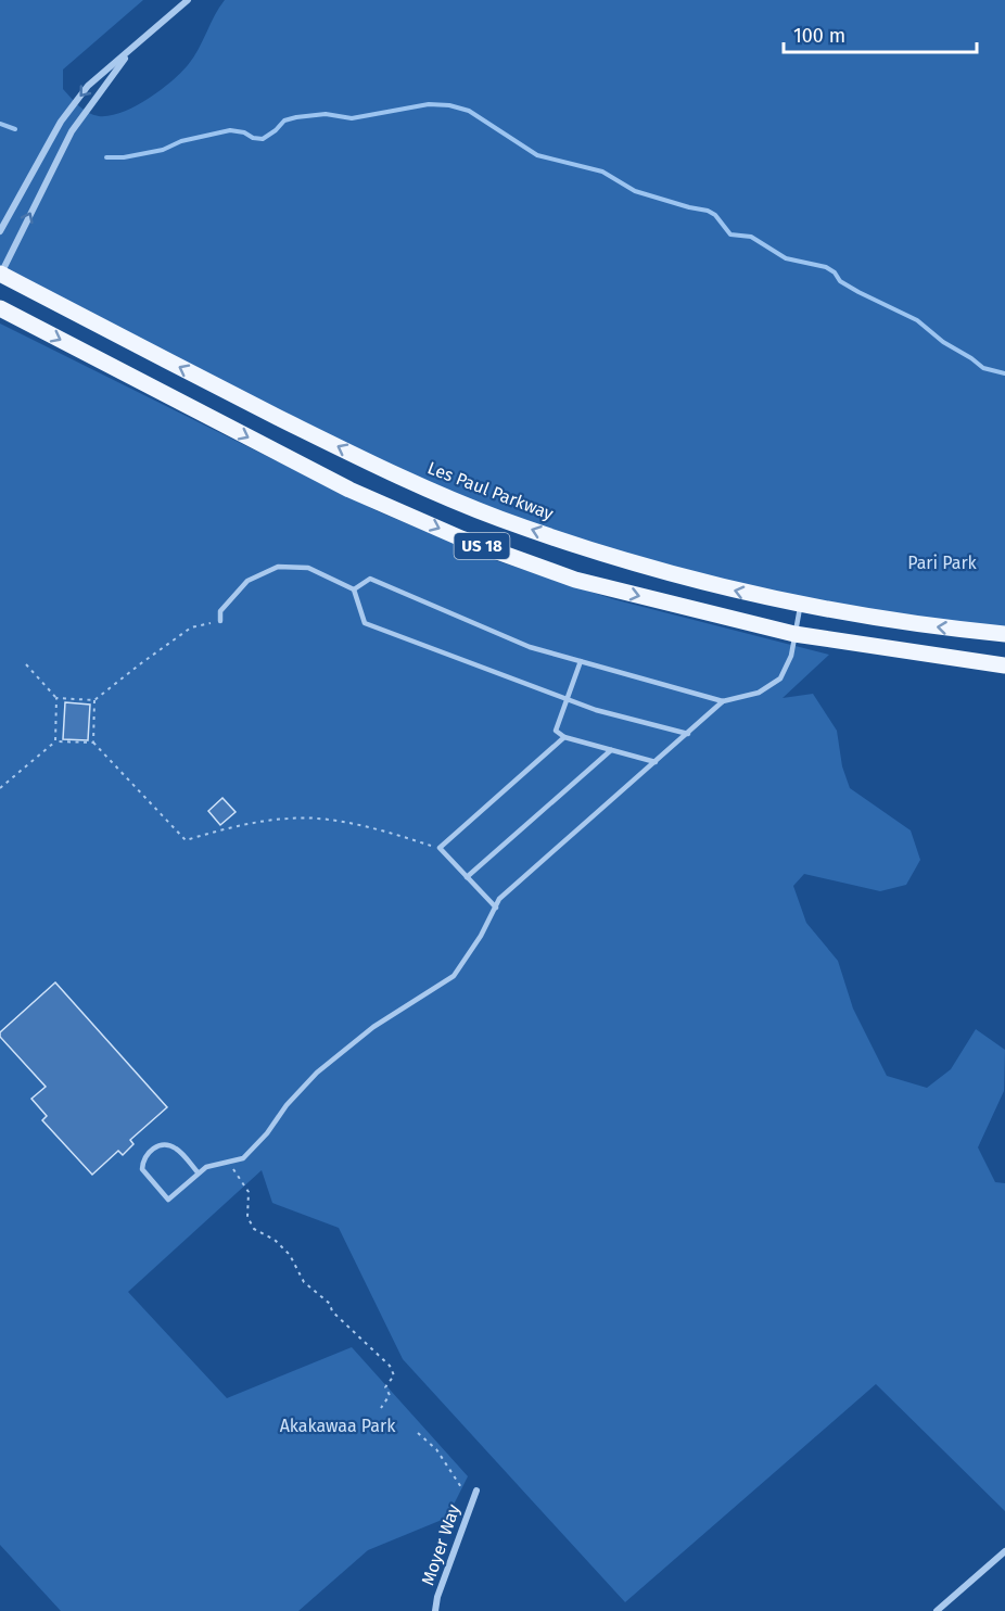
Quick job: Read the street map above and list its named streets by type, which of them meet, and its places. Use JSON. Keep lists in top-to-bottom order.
{
  "streets": {
    "main road": ["Les Paul Parkway", "US 18"],
    "street": ["Moyer Way"]
  },
  "parks": ["Pari Park", "Akakawaa Park"],
  "scale_bar": "100 m"
}
